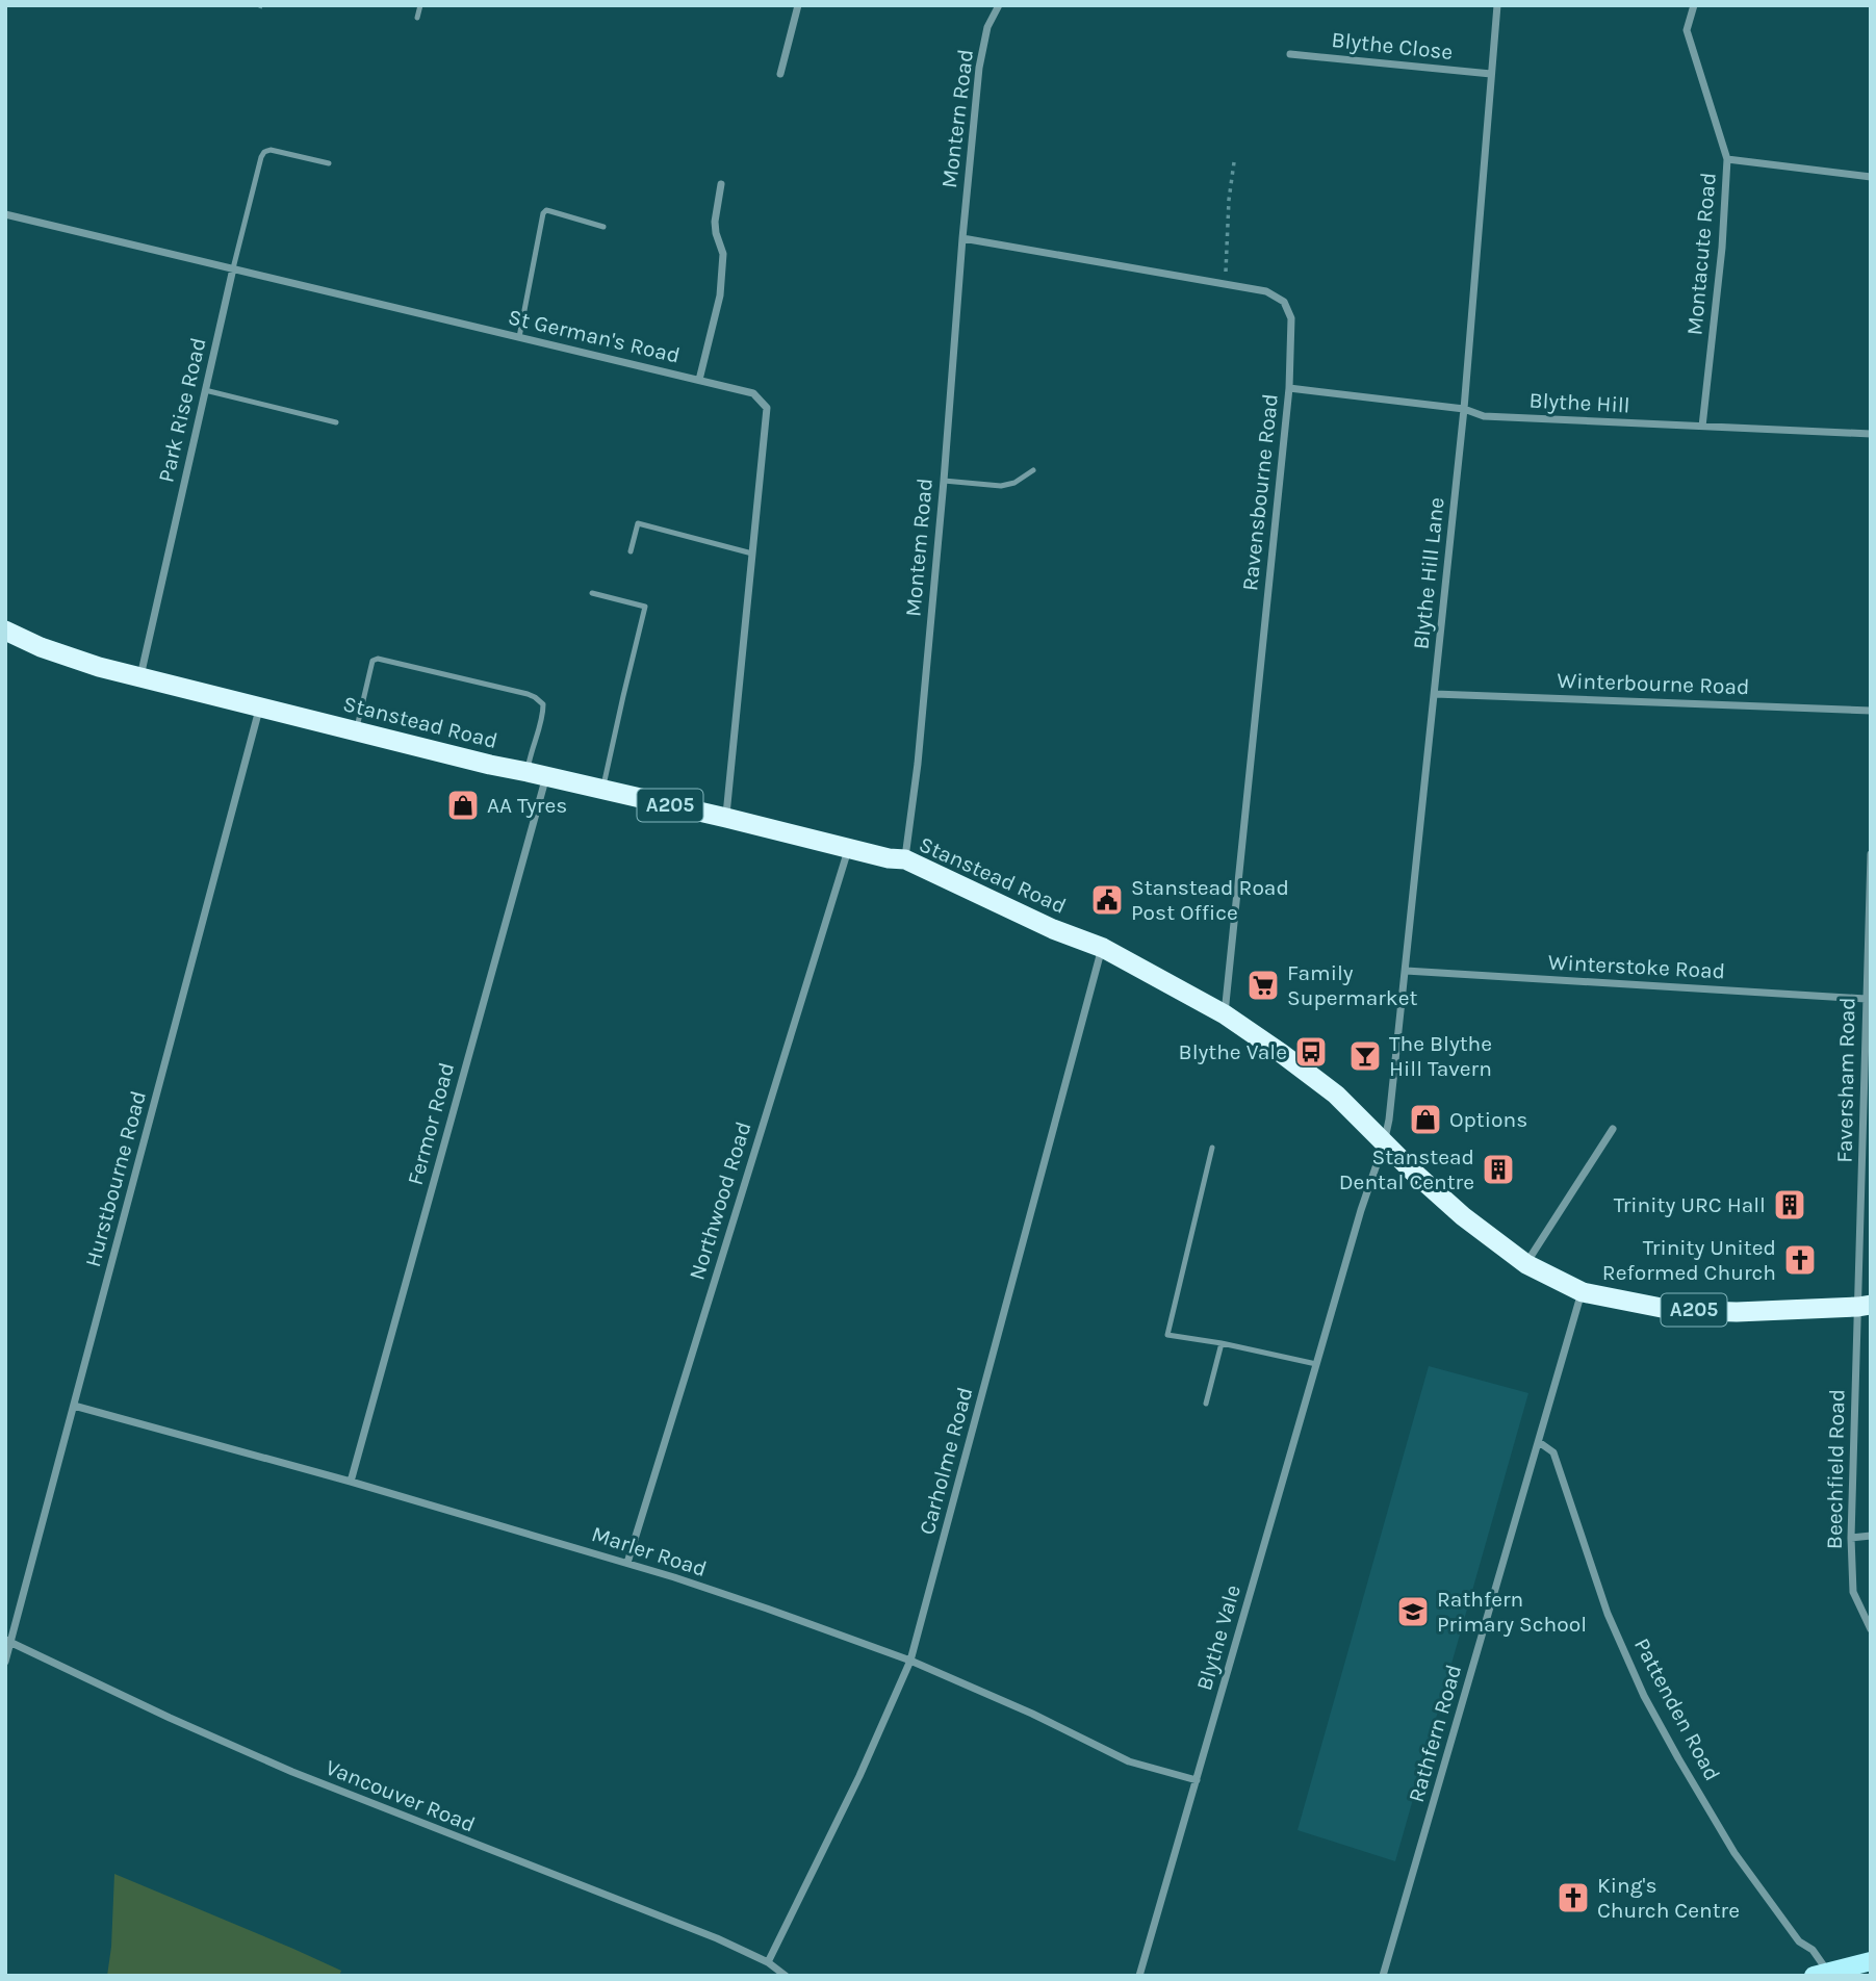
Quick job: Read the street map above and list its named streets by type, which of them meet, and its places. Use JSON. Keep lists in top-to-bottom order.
{
  "streets": {
    "highway": ["Stanstead Road", "A205"],
    "street": [
      "Blythe Close",
      "Montern Road",
      "Montacute Road",
      "St German's Road",
      "Blythe Hill",
      "Park Rise Road",
      "Ravensbourne Road",
      "Montem Road",
      "Blythe Hill Lane",
      "Winterbourne Road",
      "Winterstoke Road",
      "Faversham Road",
      "Fermor Road",
      "Hurstbourne Road",
      "Northwood Road",
      "Carholme Road",
      "Beechfield Road",
      "Marler Road",
      "Blythe Vale",
      "Pattenden Road",
      "Rathfern Road",
      "Vancouver Road"
    ]
  },
  "crossings": [
    ["Blythe Close", "Blythe Hill Lane"],
    ["Montern Road", "Ravensbourne Road"],
    ["Montern Road", "Montem Road"],
    ["Montacute Road", "Blythe Hill"],
    ["St German's Road", "Park Rise Road"],
    ["St German's Road", "Stanstead Road"],
    ["Blythe Hill", "Ravensbourne Road"],
    ["Blythe Hill", "Blythe Hill Lane"],
    ["Park Rise Road", "Stanstead Road"],
    ["Ravensbourne Road", "Montem Road"],
    ["Ravensbourne Road", "Stanstead Road"],
    ["Montem Road", "Stanstead Road"],
    ["Blythe Hill Lane", "Winterbourne Road"],
    ["Blythe Hill Lane", "Stanstead Road"],
    ["Blythe Hill Lane", "Winterstoke Road"],
    ["Blythe Hill Lane", "Blythe Vale"],
    ["Stanstead Road", "Faversham Road"],
    ["Stanstead Road", "Fermor Road"],
    ["Stanstead Road", "Hurstbourne Road"],
    ["Stanstead Road", "Northwood Road"],
    ["Stanstead Road", "Carholme Road"],
    ["Stanstead Road", "Beechfield Road"],
    ["Stanstead Road", "Blythe Vale"],
    ["Stanstead Road", "Rathfern Road"],
    ["Winterstoke Road", "Faversham Road"],
    ["Faversham Road", "Beechfield Road"],
    ["Fermor Road", "Marler Road"],
    ["Hurstbourne Road", "Marler Road"],
    ["Hurstbourne Road", "Vancouver Road"],
    ["Northwood Road", "Marler Road"],
    ["Carholme Road", "Marler Road"],
    ["Carholme Road", "Vancouver Road"],
    ["Marler Road", "Blythe Vale"],
    ["Pattenden Road", "Rathfern Road"]
  ],
  "places": {
    "shop": ["AA Tyres", "Options"],
    "public building": ["Stanstead Road Post Office"],
    "supermarket": ["Family Supermarket"],
    "bus stop": ["Blythe Vale"],
    "bar": ["The Blythe Hill Tavern"],
    "building": ["Stanstead Dental Centre", "Trinity URC Hall"],
    "church": ["Trinity United Reformed Church", "King's Church Centre"],
    "school or university": ["Rathfern Primary School"]
  }
}
